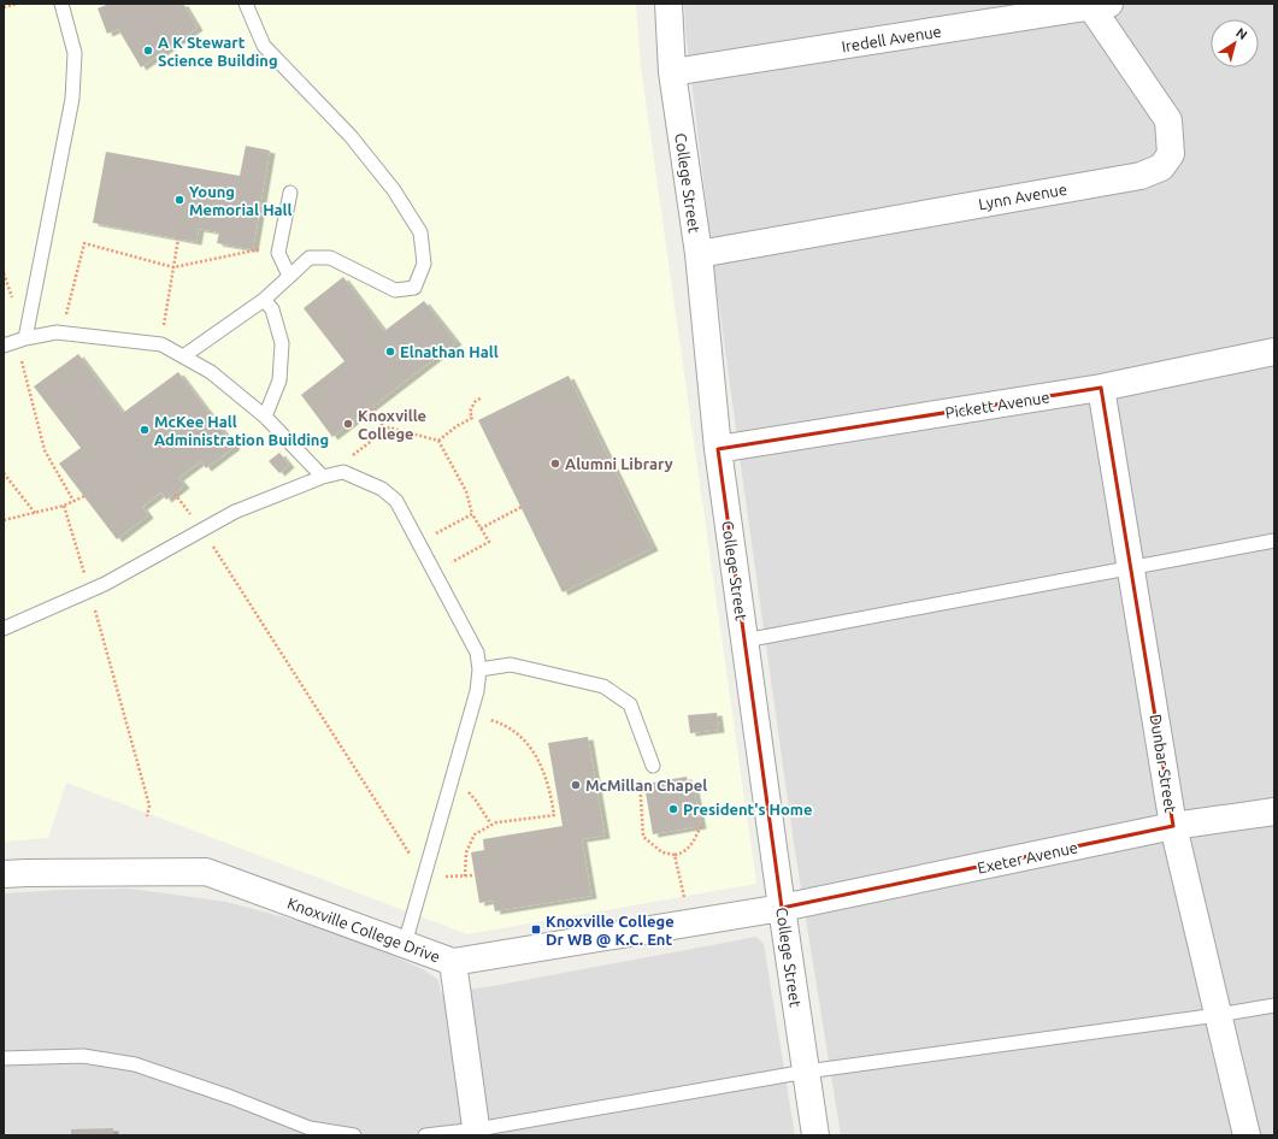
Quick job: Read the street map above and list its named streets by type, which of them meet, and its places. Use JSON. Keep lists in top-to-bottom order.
{
  "streets": {
    "street": [
      "Iredell Avenue",
      "College Street",
      "Lynn Avenue",
      "Pickett Avenue",
      "Dunbar Street",
      "Exeter Avenue",
      "Knoxville College Drive"
    ]
  },
  "crossings": [
    ["Iredell Avenue", "College Street"],
    ["Iredell Avenue", "Lynn Avenue"],
    ["College Street", "Lynn Avenue"],
    ["College Street", "Pickett Avenue"],
    ["College Street", "Exeter Avenue"],
    ["College Street", "Knoxville College Drive"],
    ["Pickett Avenue", "Dunbar Street"],
    ["Dunbar Street", "Exeter Avenue"],
    ["Exeter Avenue", "Knoxville College Drive"]
  ],
  "places": {
    "other": [
      "A K Stewart Science Building",
      "Young Memorial Hall",
      "Elnathan Hall",
      "Knoxville College",
      "McKee Hall Administration Building",
      "Alumni Library",
      "McMillan Chapel",
      "President's Home"
    ],
    "transit": ["Knoxville College Dr WB @ K.C. Ent"]
  },
  "north": "top right"
}
